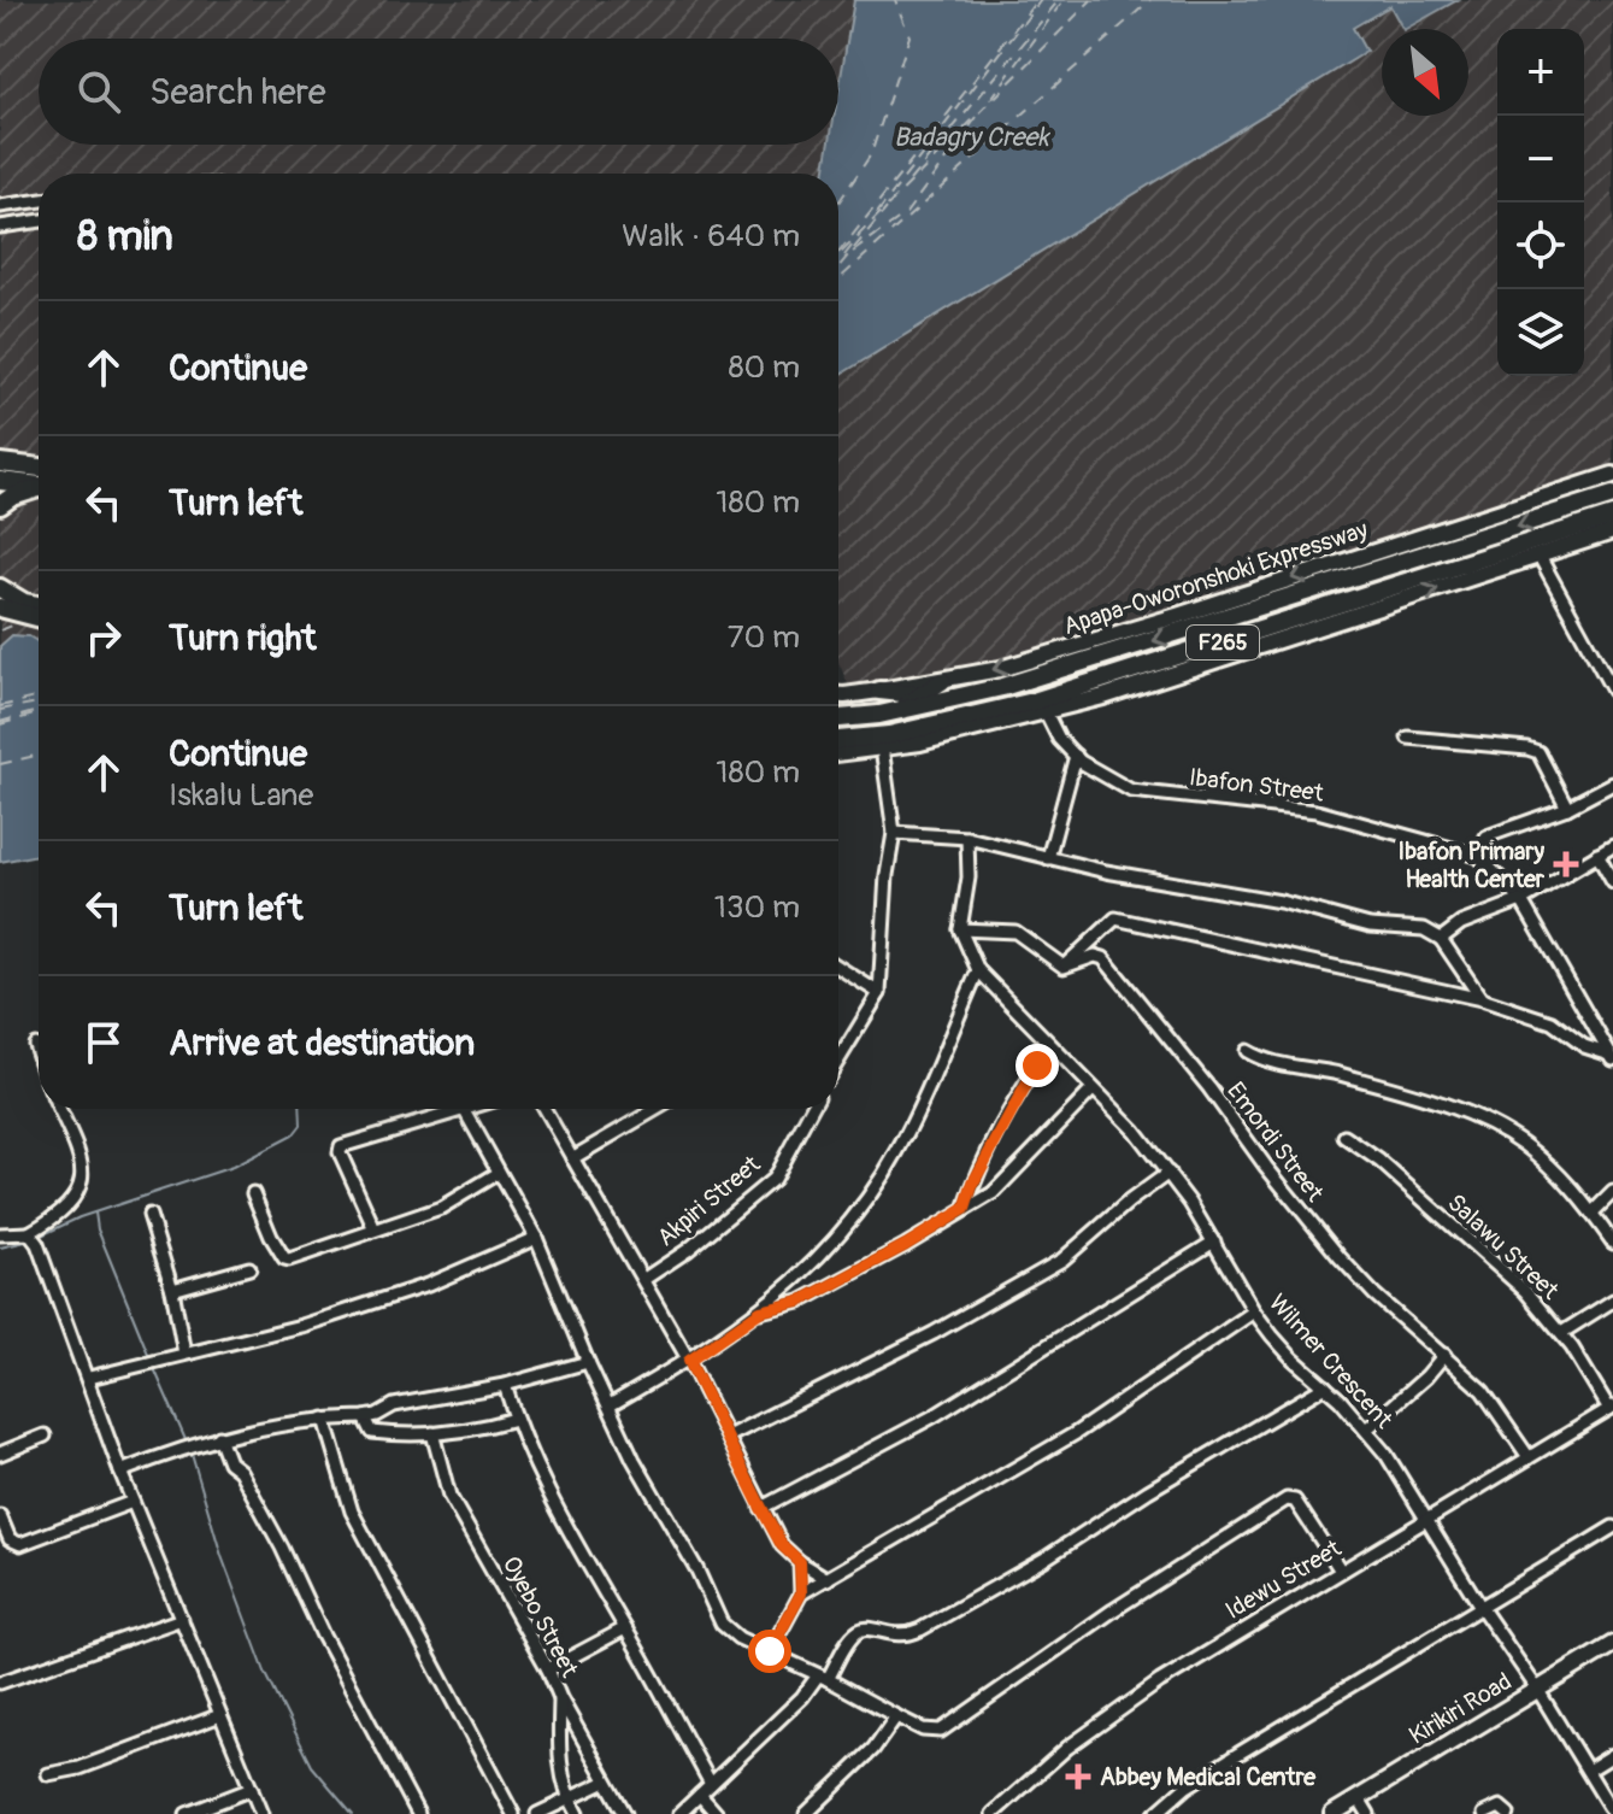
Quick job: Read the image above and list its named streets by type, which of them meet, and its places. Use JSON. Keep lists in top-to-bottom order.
{
  "streets": {
    "highway": ["Apapa-Oworonshoki Expressway", "F265"],
    "main road": ["Kirikiri Road"],
    "street": [
      "Ibafon Street",
      "Emordi Street",
      "Akpiri Street",
      "Salawu Street",
      "Wilmer Crescent",
      "Idewu Street",
      "Oyebo Street"
    ]
  },
  "crossings": [
    ["Emordi Street", "Idewu Street"],
    ["Salawu Street", "Idewu Street"],
    ["Wilmer Crescent", "Idewu Street"],
    ["Wilmer Crescent", "Kirikiri Road"]
  ],
  "water": ["Badagry Creek"],
  "places": {
    "health": ["Ibafon Primary Health Center", "Abbey Medical Centre"]
  },
  "north": "bottom right",
  "page": {
    "map_buttons": ["+", "−"],
    "search": "Search here",
    "heading": ["8 min", "Walk · 640 m"],
    "list": [
      ["Continue", "80 m"],
      ["Turn left", "180 m"],
      ["Turn right", "70 m"],
      ["Continue", "Iskalu Lane", "180 m"],
      ["Turn left", "130 m"],
      "Arrive at destination"
    ]
  }
}
